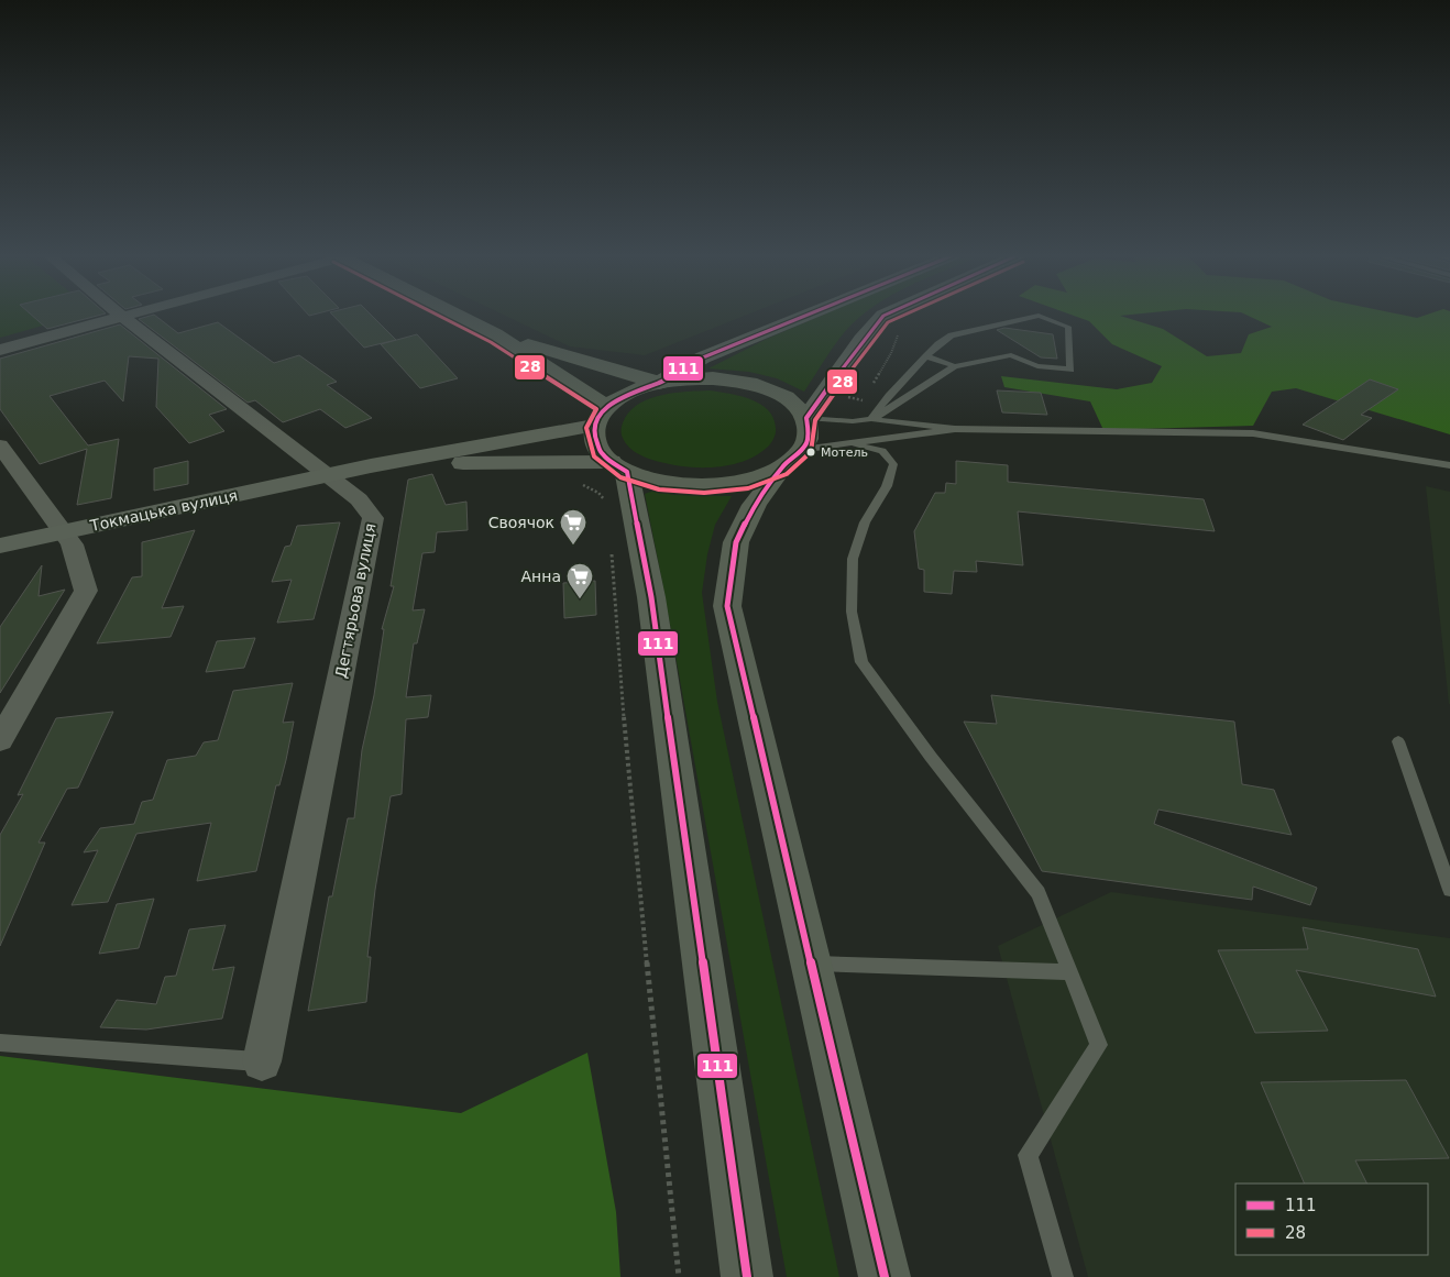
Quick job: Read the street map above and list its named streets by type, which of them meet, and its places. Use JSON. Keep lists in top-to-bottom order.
{
  "streets": {
    "main road": ["Токмацька вулиця"],
    "street": ["Дегтярьова вулиця"]
  },
  "crossings": [
    ["Токмацька вулиця", "Дегтярьова вулиця"]
  ],
  "places": {
    "other": ["Мотель"],
    "supermarket": ["Своячок", "Анна"]
  },
  "lines": ["transit line 111", "transit line 28"],
  "legend": ["111", "28"]
}
